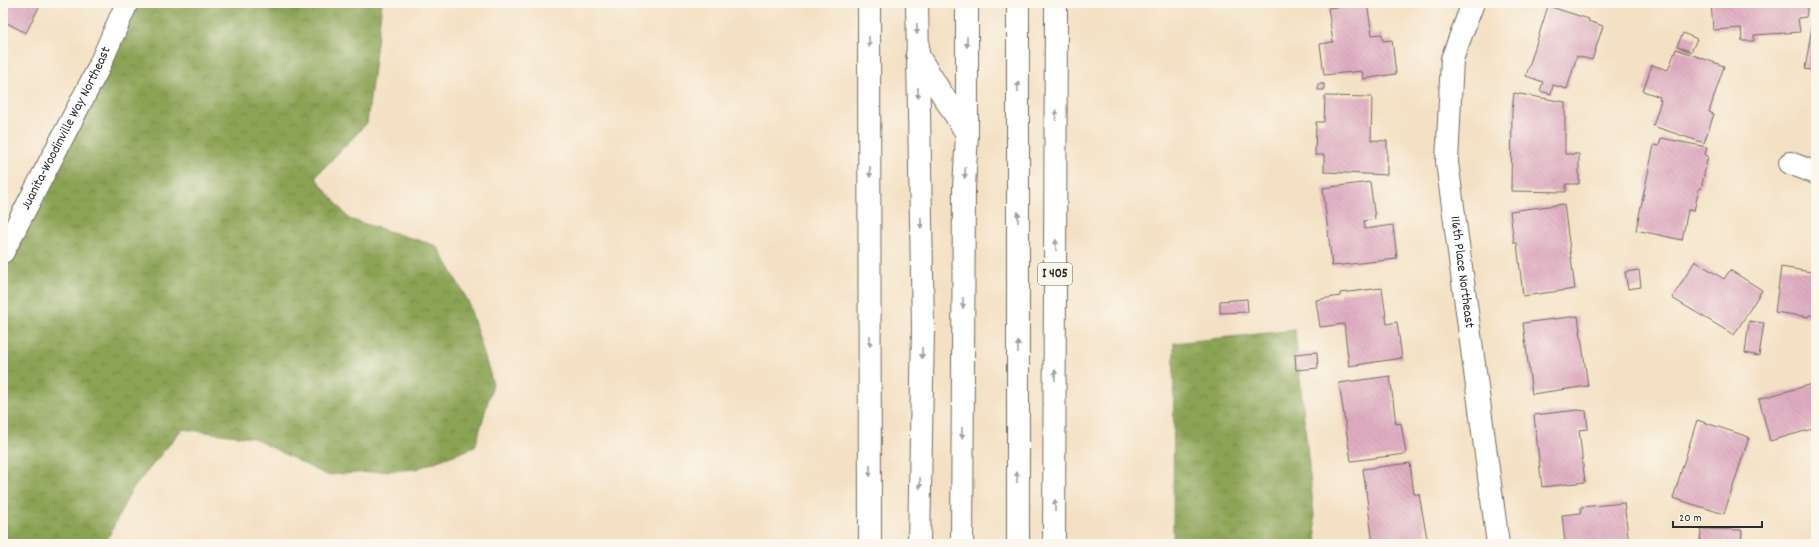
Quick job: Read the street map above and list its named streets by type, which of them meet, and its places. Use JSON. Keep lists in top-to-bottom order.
{
  "streets": {
    "main road": ["Juanita-Woodinville Way Northeast", "116th Place Northeast", "I 405"]
  },
  "scale_bar": "20 m"
}
